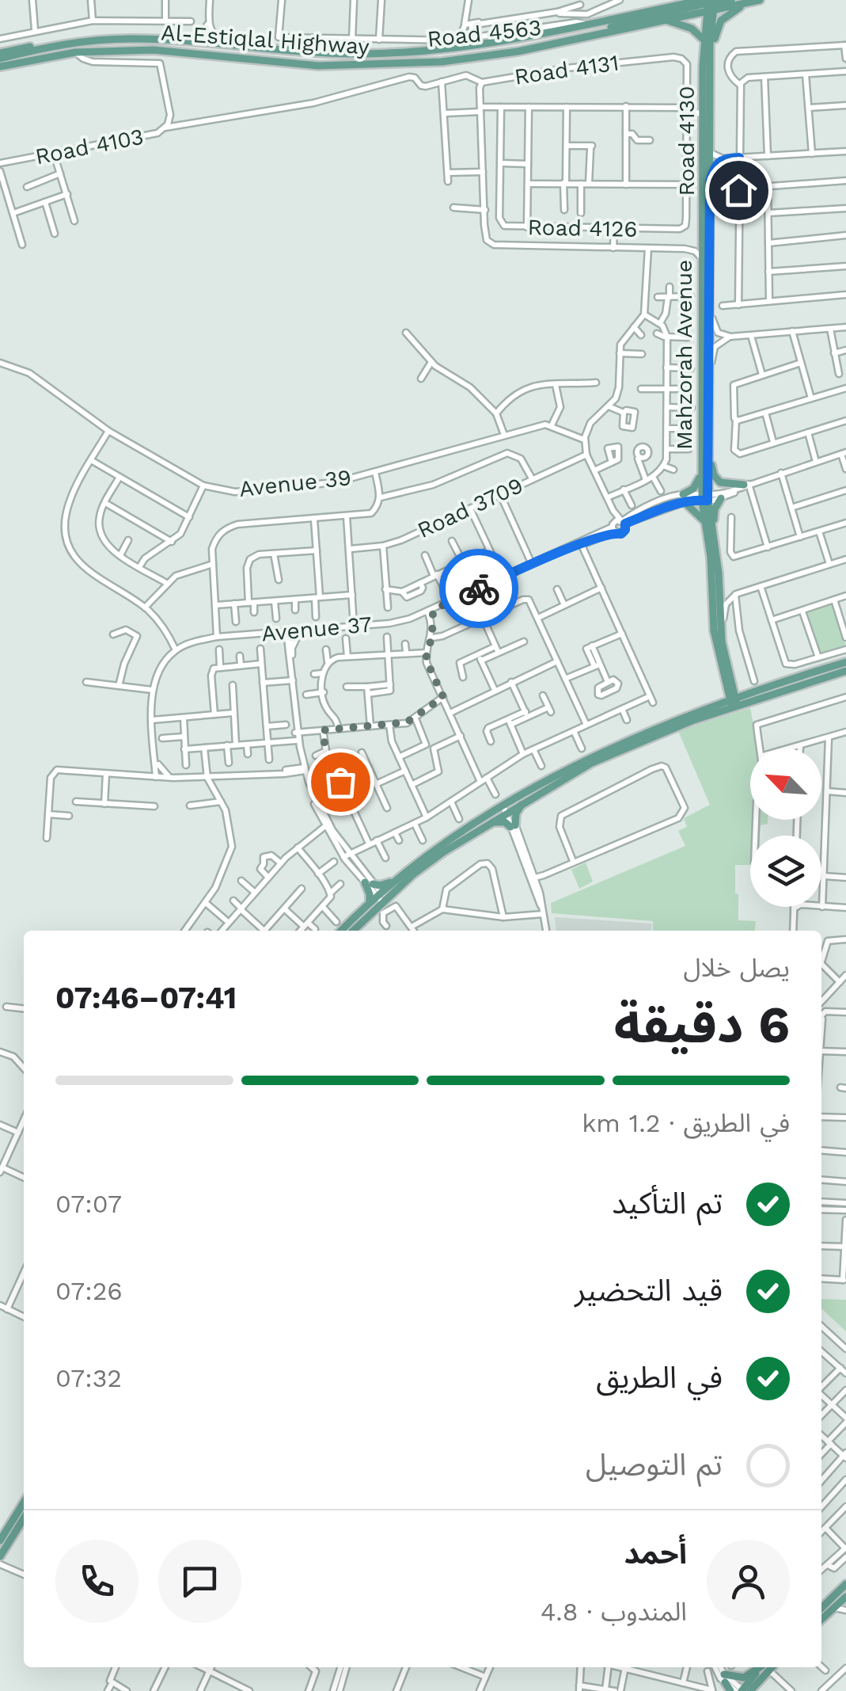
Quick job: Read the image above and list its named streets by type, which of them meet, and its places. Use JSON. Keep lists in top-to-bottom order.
{
  "streets": {
    "main road": ["Al-Estiqlal Highway", "Mahzorah Avenue"],
    "street": [
      "Road 4563",
      "Road 4131",
      "Road 4130",
      "Road 4103",
      "Road 4126",
      "Avenue 39",
      "Road 3709",
      "Avenue 37"
    ]
  },
  "crossings": [
    ["Road 4563", "Al-Estiqlal Highway"],
    ["Al-Estiqlal Highway", "Road 4103"],
    ["Al-Estiqlal Highway", "Mahzorah Avenue"],
    ["Road 4131", "Road 4130"],
    ["Road 4131", "Road 4103"],
    ["Road 4130", "Road 4126"]
  ],
  "north": "top left",
  "page": {
    "heading": ["6 دقيقة", "يصل خلال", "07:41–07:46"],
    "panel": ["أحمد", "المندوب · 4.8"],
    "bar": "في الطريق · 1.2 km",
    "list": [
      ["تم التأكيد", "07:07"],
      ["قيد التحضير", "07:26"],
      ["في الطريق", "07:32"],
      "تم التوصيل"
    ]
  }
}
